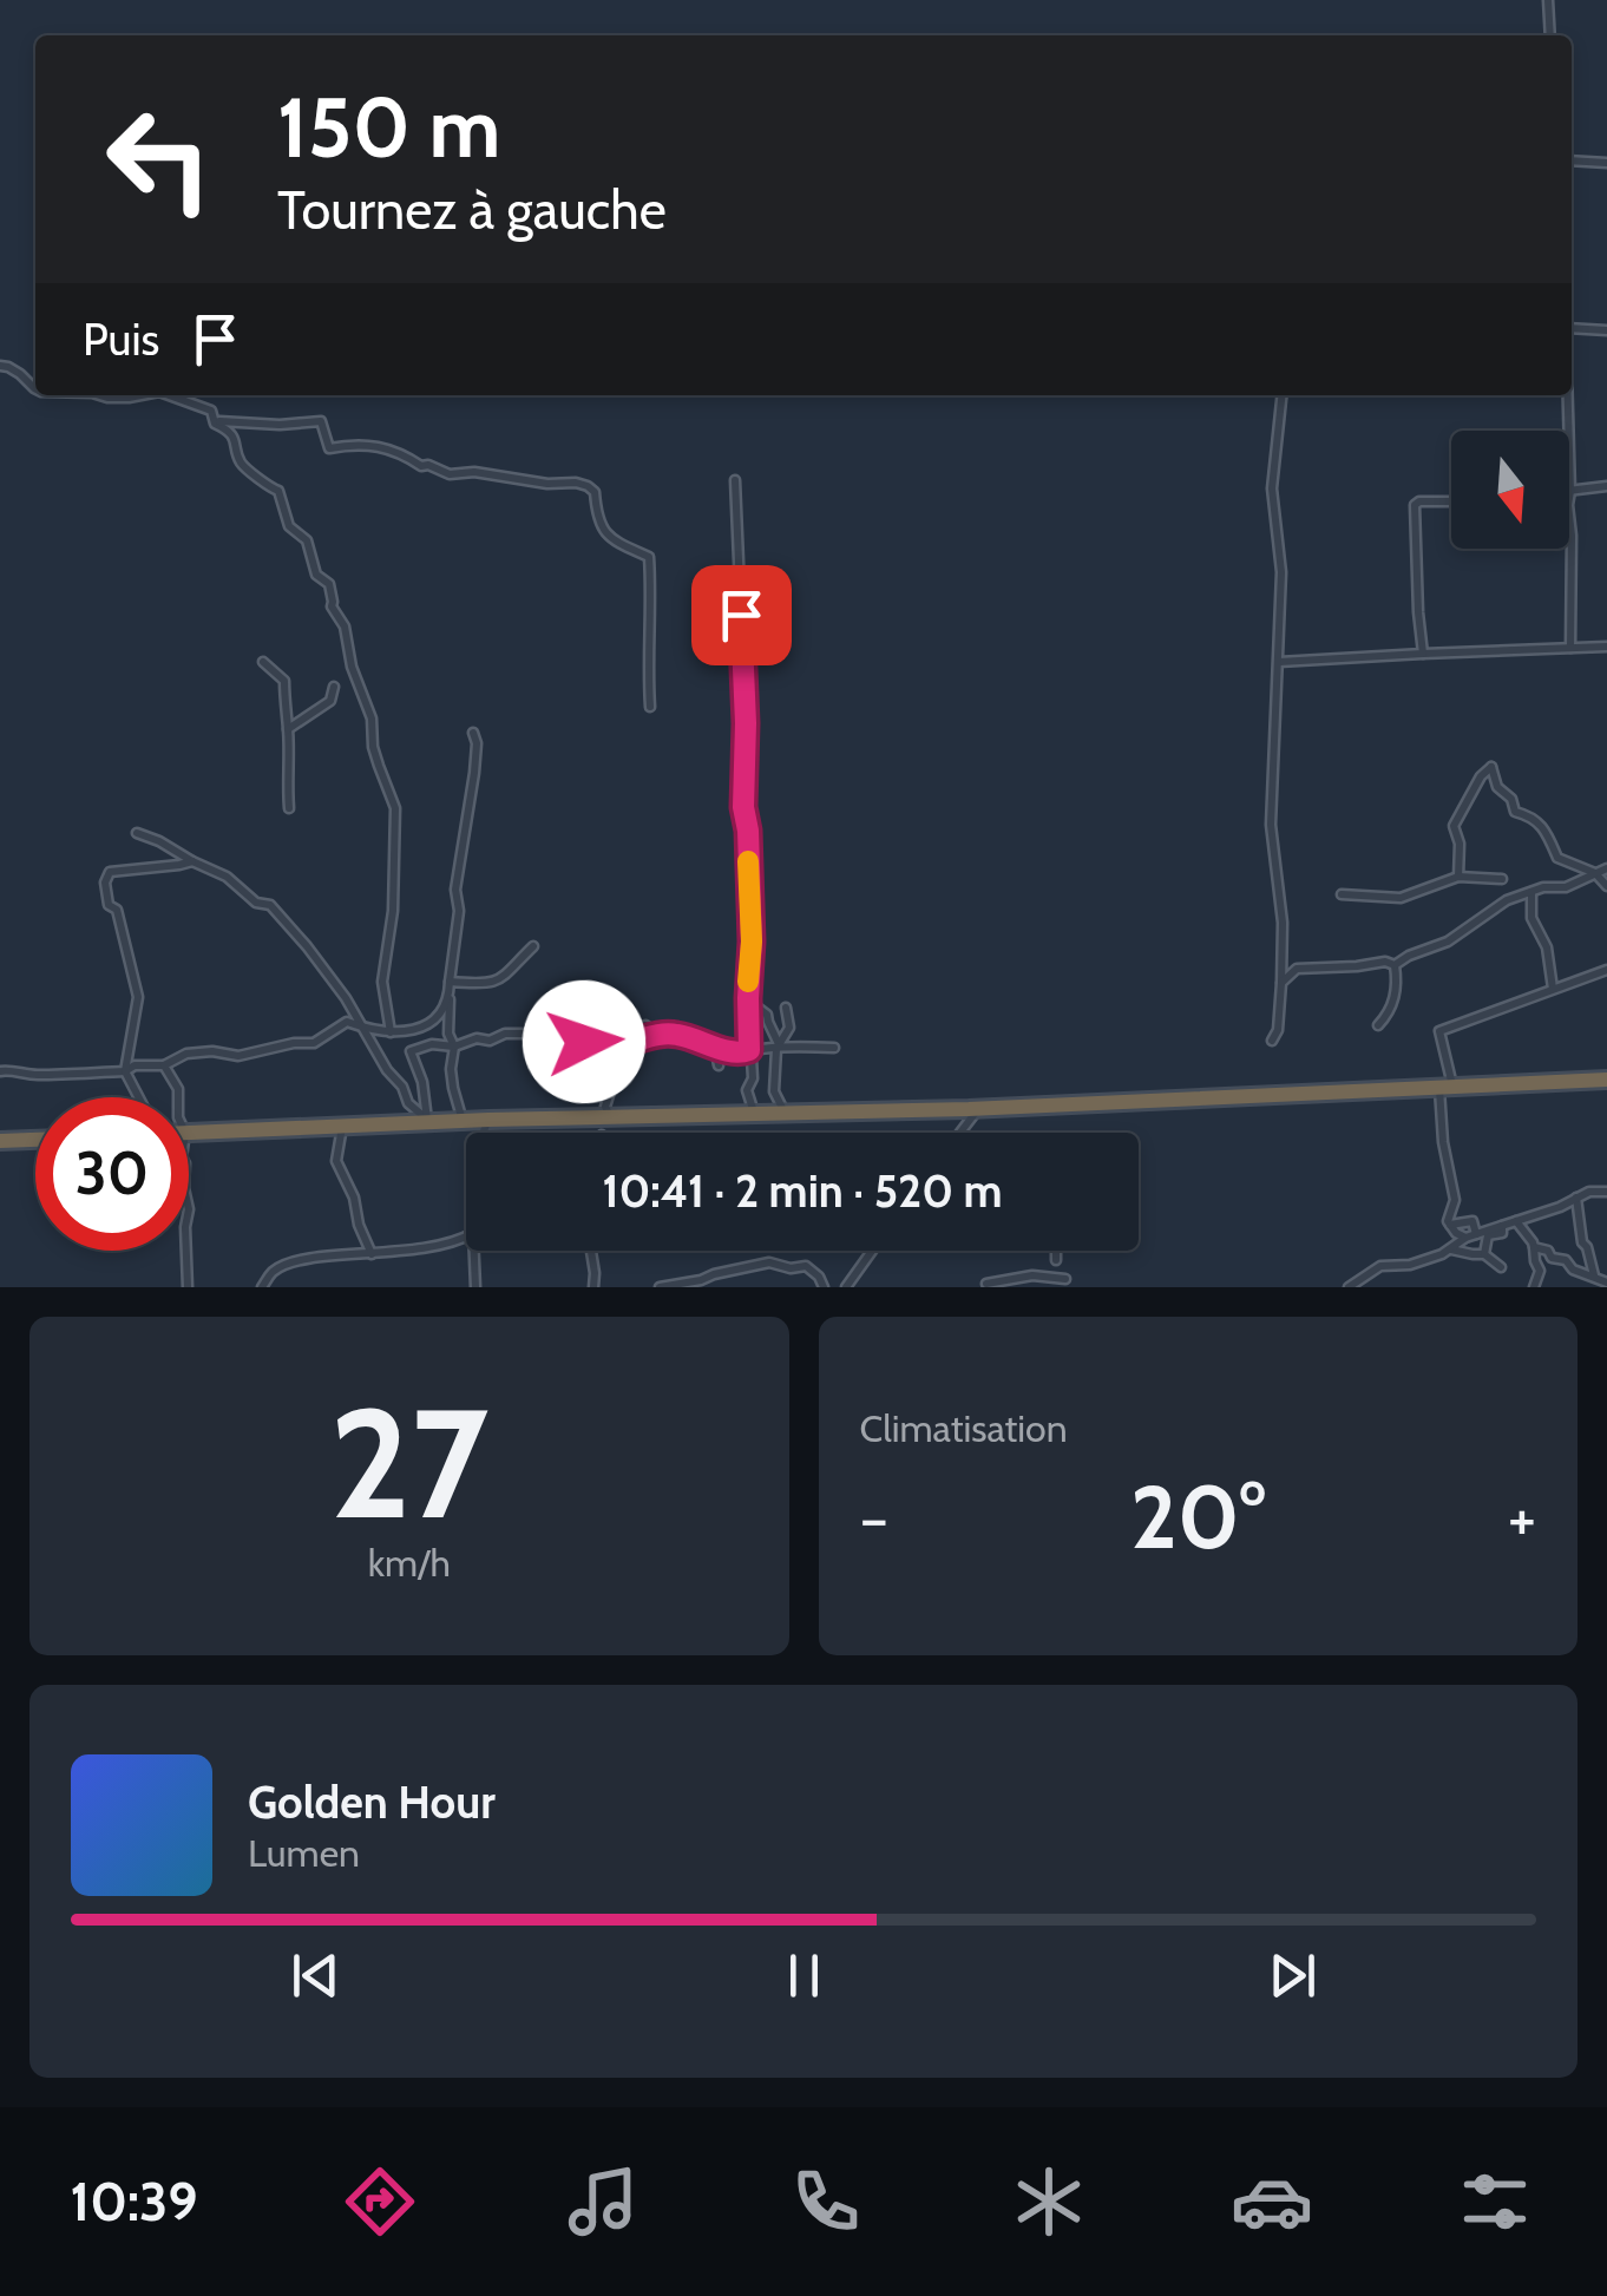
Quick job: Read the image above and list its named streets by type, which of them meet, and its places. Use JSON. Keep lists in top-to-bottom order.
{
  "north": "bottom",
  "page": {
    "turn": ["150 m", "Tournez à gauche"],
    "then": "Puis",
    "limit": "30",
    "trip": "10:41 · 2 min · 520 m",
    "tile": [
      ["27", "km/h"],
      "Climatisation"
    ],
    "heat": ["−", "20°", "+"],
    "song": ["Golden Hour", "Lumen"],
    "tabs": "10:39"
  }
}
